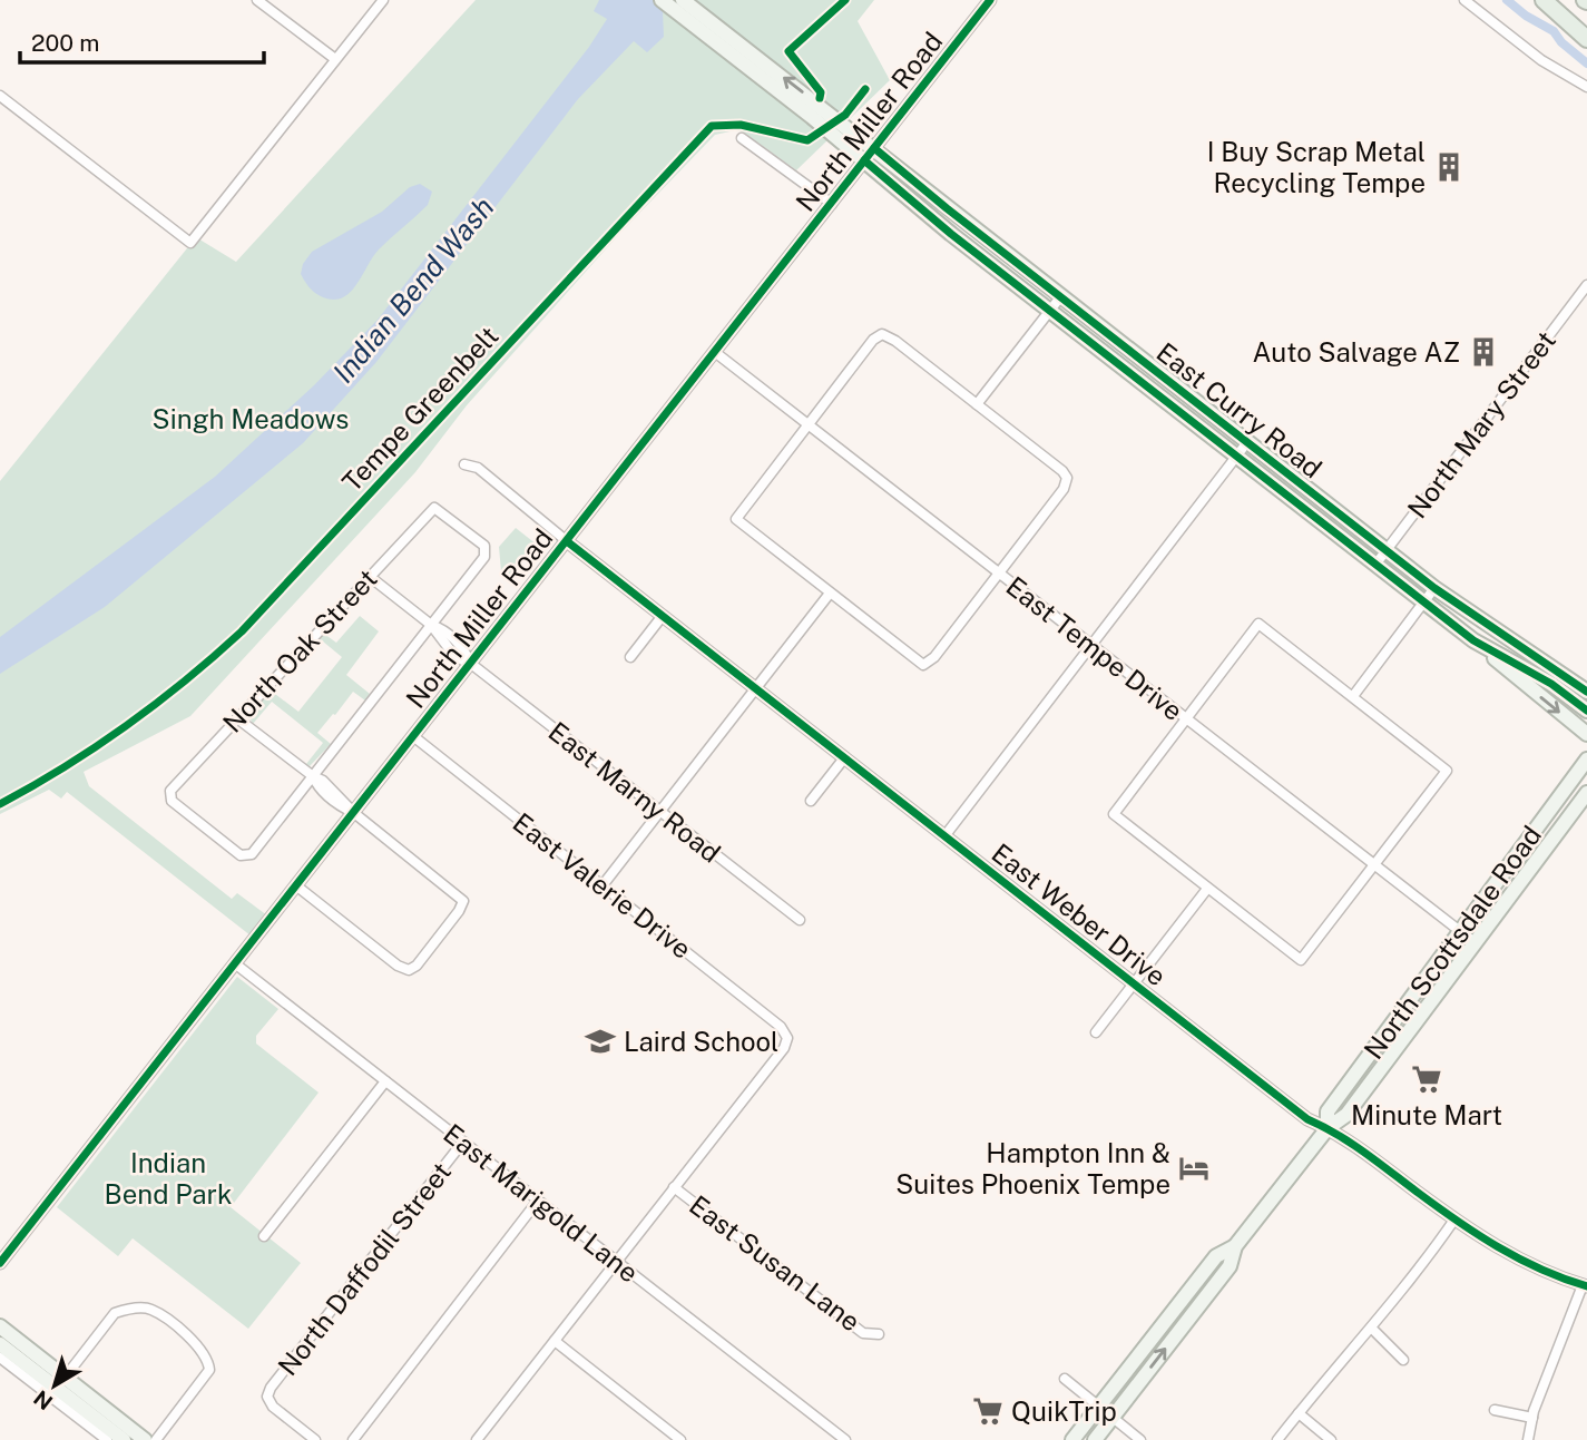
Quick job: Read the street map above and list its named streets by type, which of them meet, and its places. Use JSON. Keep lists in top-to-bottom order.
{
  "streets": {
    "main road": ["East Curry Road", "North Scottsdale Road"],
    "street": [
      "North Miller Road",
      "North Mary Street",
      "East Tempe Drive",
      "North Oak Street",
      "East Marny Road",
      "East Valerie Drive",
      "East Weber Drive",
      "East Marigold Lane",
      "East Susan Lane",
      "North Daffodil Street"
    ],
    "cycle path": ["Tempe Greenbelt"]
  },
  "crossings": [
    ["North Miller Road", "East Curry Road"],
    ["North Miller Road", "East Tempe Drive"],
    ["North Miller Road", "East Marny Road"],
    ["North Miller Road", "East Valerie Drive"],
    ["North Miller Road", "East Weber Drive"],
    ["North Miller Road", "East Marigold Lane"],
    ["East Curry Road", "North Mary Street"],
    ["East Tempe Drive", "North Scottsdale Road"],
    ["North Oak Street", "East Marny Road"],
    ["East Valerie Drive", "East Susan Lane"],
    ["East Weber Drive", "North Scottsdale Road"],
    ["East Marigold Lane", "North Daffodil Street"]
  ],
  "water": ["Indian Bend Wash"],
  "parks": ["Singh Meadows", "Indian Bend Park"],
  "places": {
    "building": ["I Buy Scrap Metal Recycling Tempe", "Auto Salvage AZ"],
    "school or university": ["Laird School"],
    "supermarket": ["Minute Mart", "QuikTrip"],
    "hotel": ["Hampton Inn & Suites Phoenix Tempe"]
  },
  "scale_bar": "200 m",
  "north": "bottom left"
}
